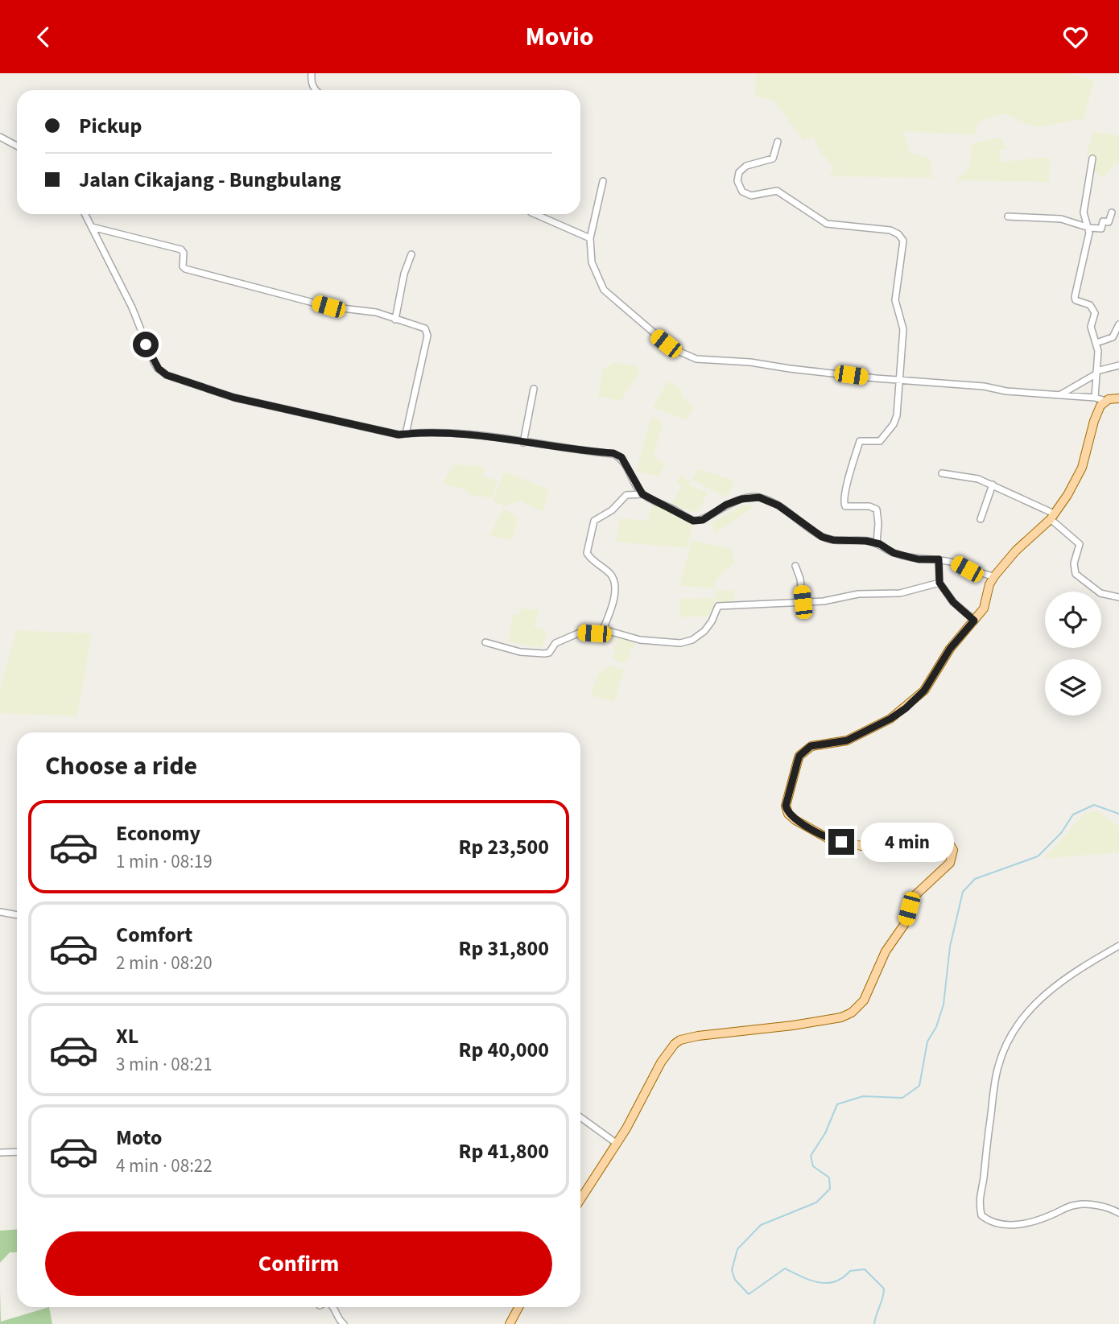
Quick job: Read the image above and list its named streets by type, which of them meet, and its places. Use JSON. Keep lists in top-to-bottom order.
{
  "page": {
    "header": "Movio",
    "banner": ["Pickup", "Jalan Cikajang - Bungbulang"],
    "heading": "Choose a ride",
    "list": [
      {
        "name": "Economy",
        "note": "1 min · 08:19",
        "value": "Rp 23,500"
      },
      {
        "name": "Comfort",
        "note": "2 min · 08:20",
        "value": "Rp 31,800"
      },
      {
        "name": "XL",
        "note": "3 min · 08:21",
        "value": "Rp 40,000"
      },
      {
        "name": "Moto",
        "note": "4 min · 08:22",
        "value": "Rp 41,800"
      }
    ],
    "bubble": "4 min",
    "buttons": "Confirm"
  }
}
